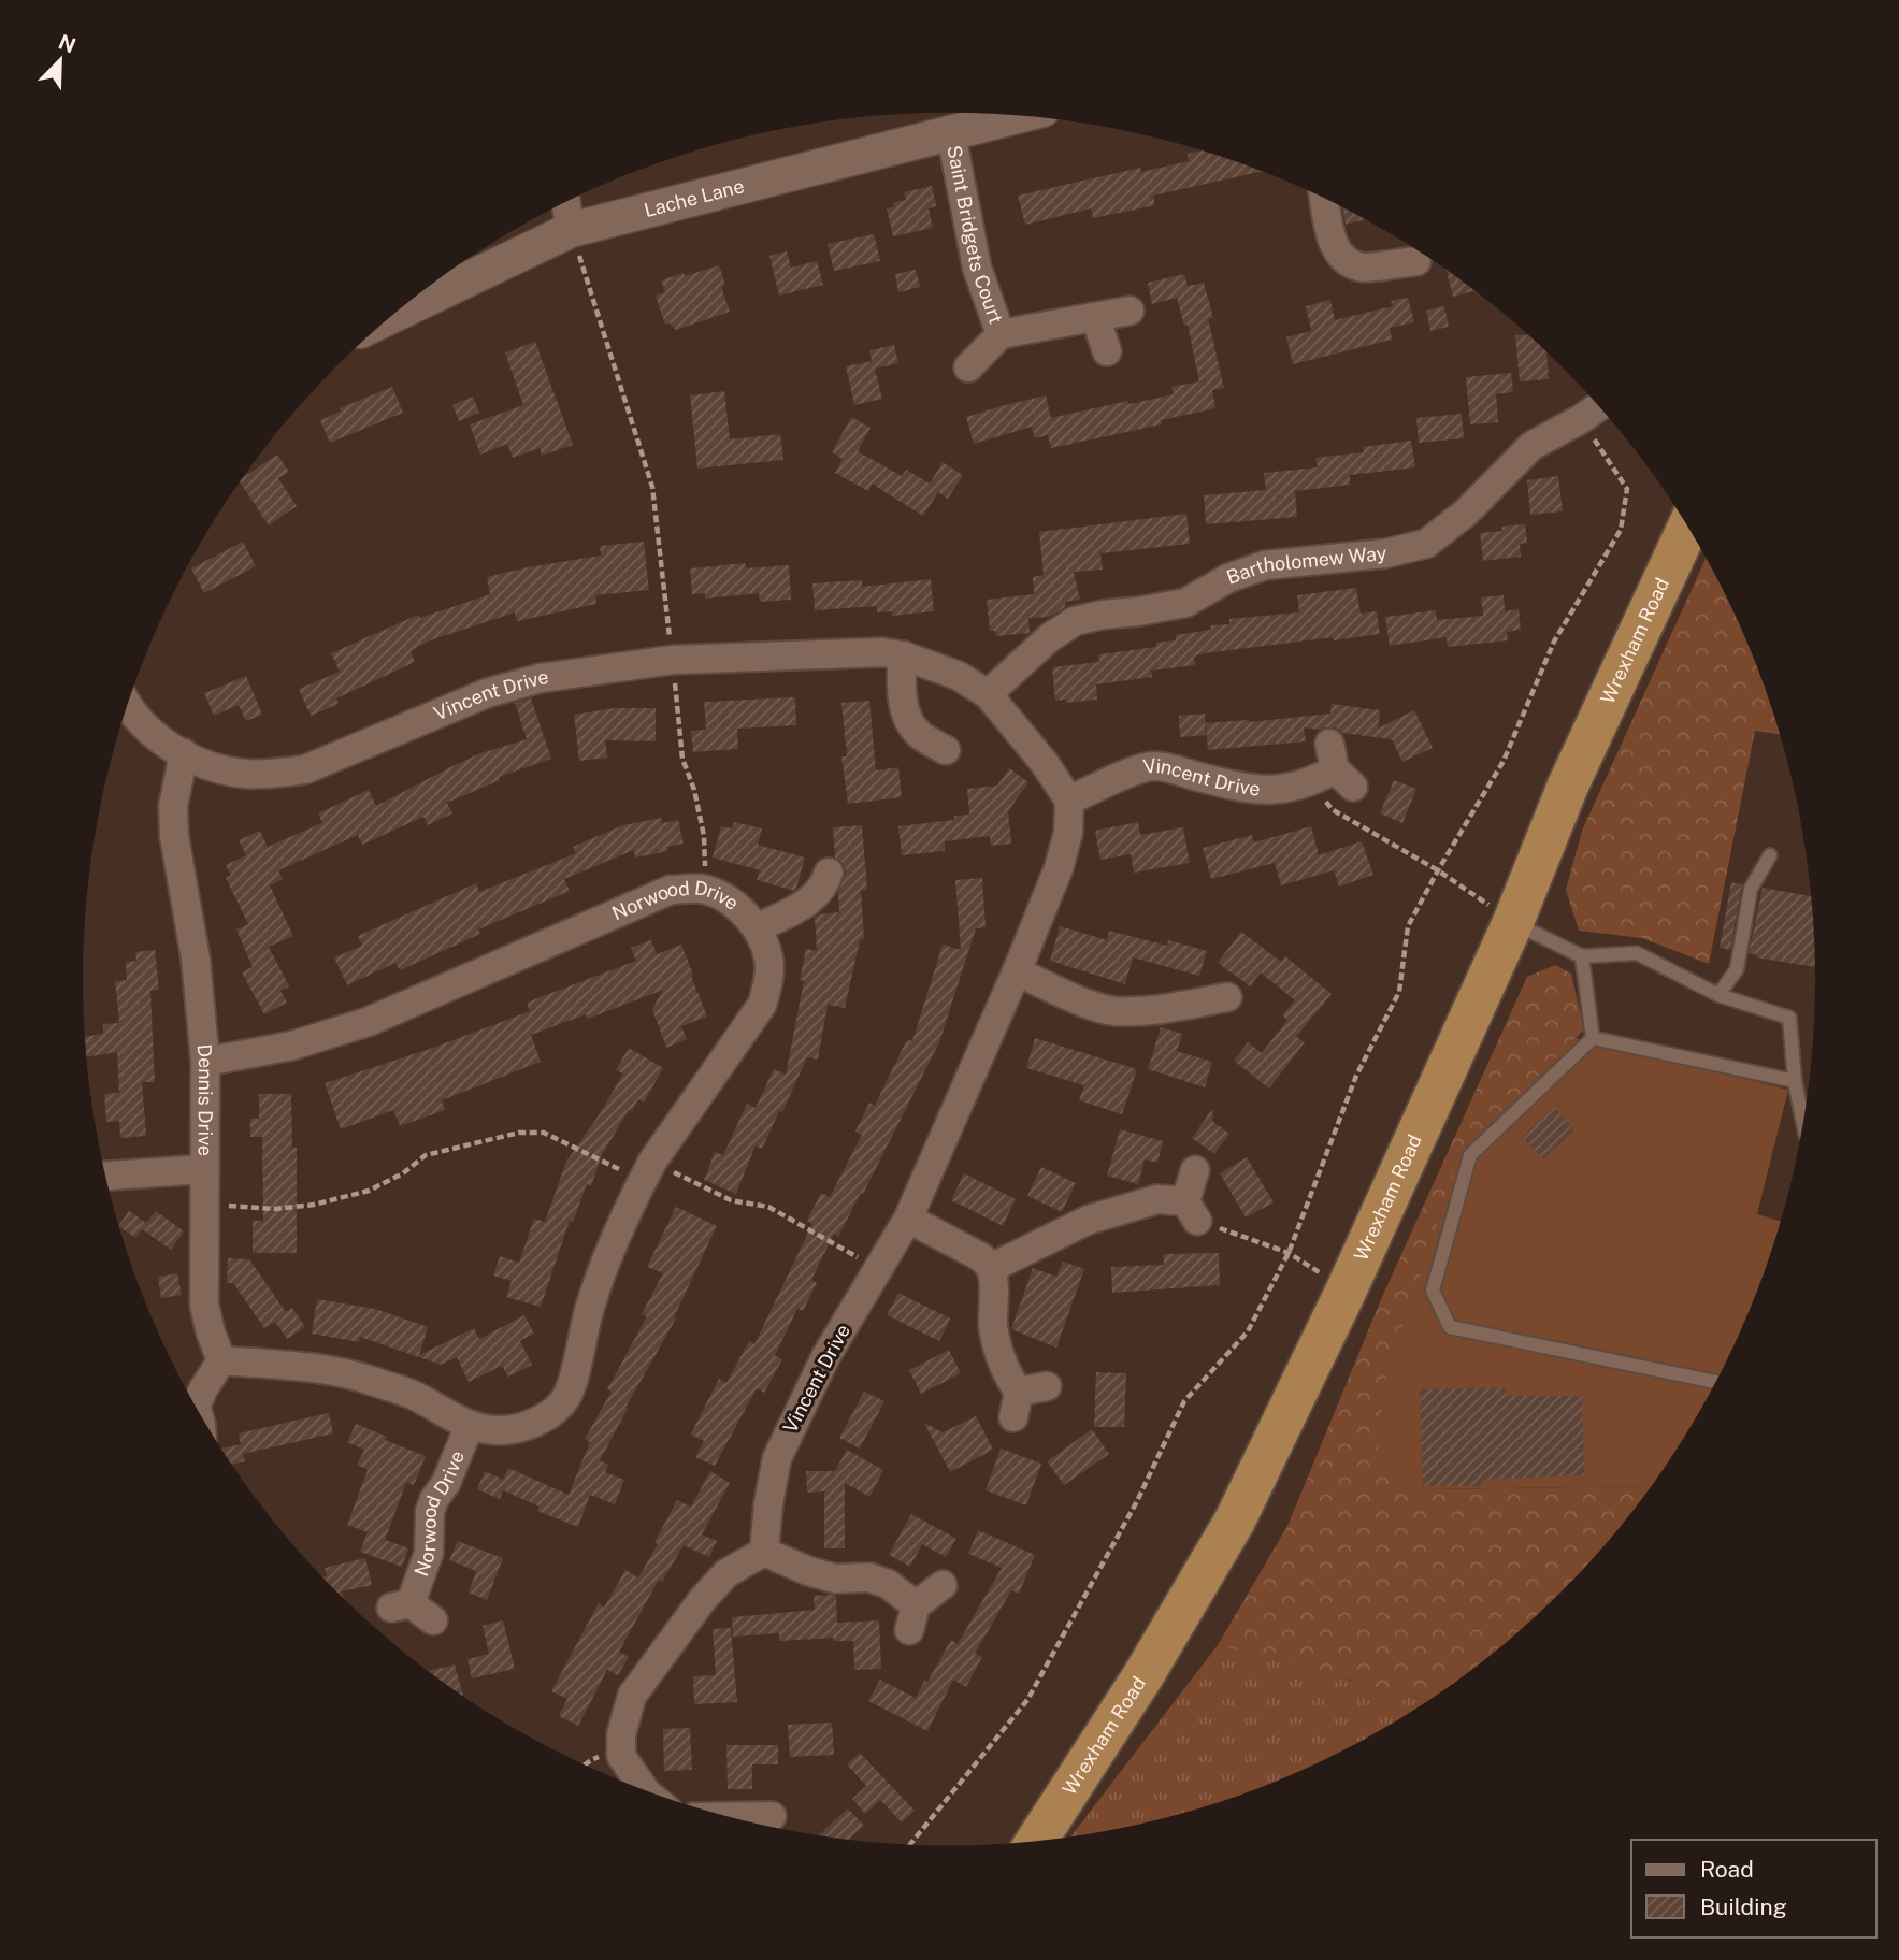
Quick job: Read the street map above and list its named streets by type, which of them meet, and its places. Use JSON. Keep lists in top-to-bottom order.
{
  "streets": {
    "highway": ["Wrexham Road"],
    "street": [
      "Lache Lane",
      "Saint Bridgets Court",
      "Bartholomew Way",
      "Vincent Drive",
      "Norwood Drive",
      "Dennis Drive"
    ]
  },
  "crossings": [
    ["Lache Lane", "Saint Bridgets Court"],
    ["Bartholomew Way", "Vincent Drive"],
    ["Vincent Drive", "Dennis Drive"],
    ["Norwood Drive", "Dennis Drive"]
  ],
  "legend": ["Road", "Building"],
  "north": "top right"
}
